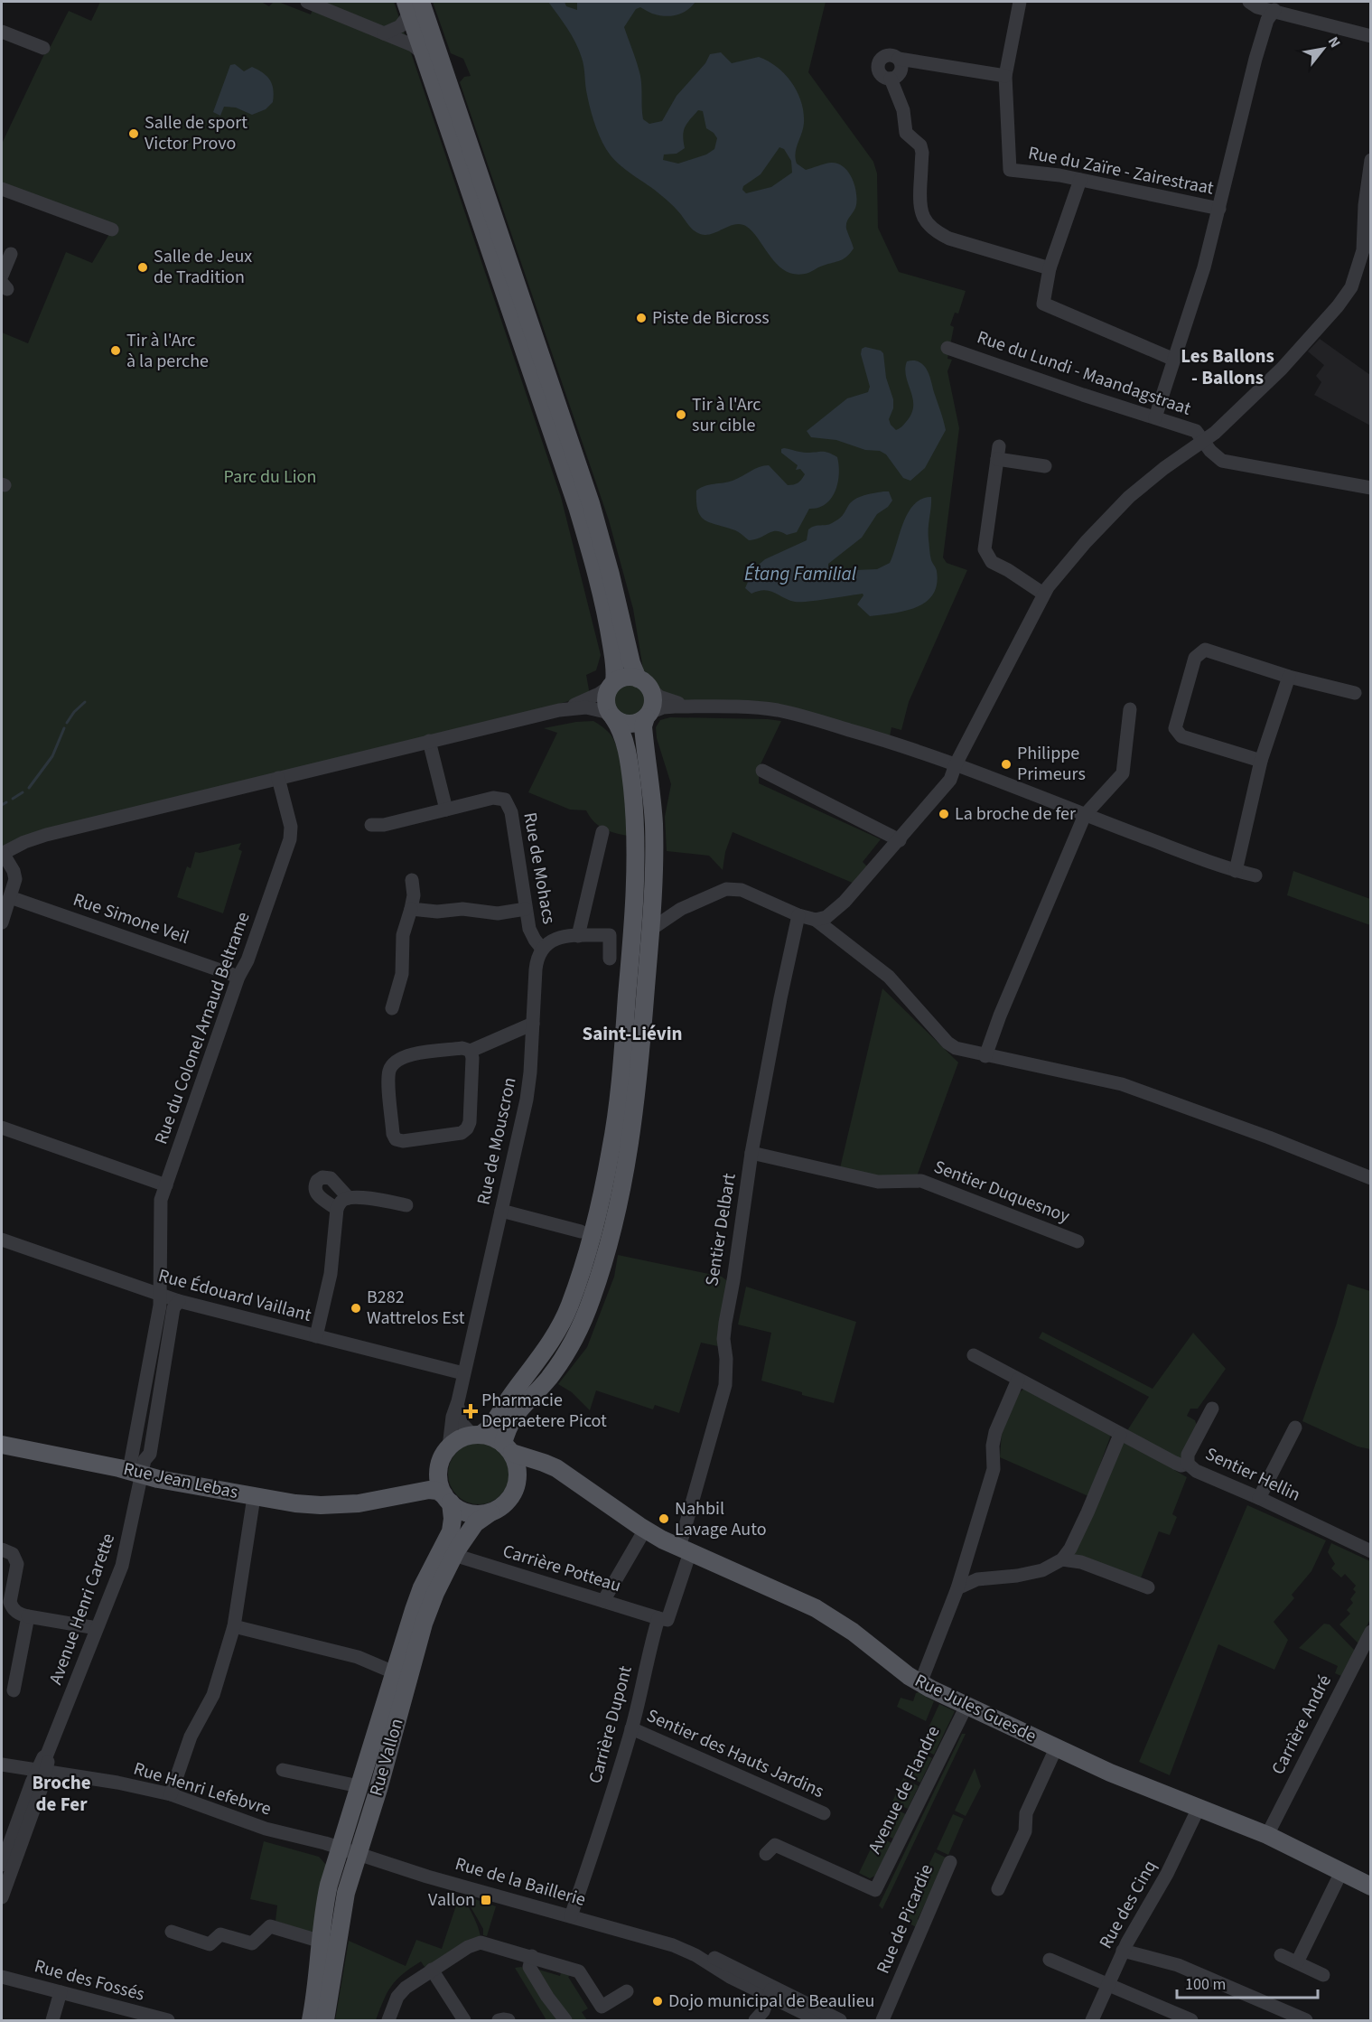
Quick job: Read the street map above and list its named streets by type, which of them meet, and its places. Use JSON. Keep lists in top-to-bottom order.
{
  "streets": {
    "main road": ["Rue Jean Lebas", "Rue Jules Guesde", "Rue Vallon"],
    "street": [
      "Rue du Zaïre - Zairestraat",
      "Rue du Lundi - Maandagstraat",
      "Rue de Mohacs",
      "Rue Simone Veil",
      "Rue du Colonel Arnaud Beltrame",
      "Rue de Mouscron",
      "Sentier Duquesnoy",
      "Sentier Delbart",
      "Rue Édouard Vaillant",
      "Sentier Hellin",
      "Carrière Potteau",
      "Avenue Henri Carette",
      "Carrière Dupont",
      "Carrière André",
      "Sentier des Hauts Jardins",
      "Rue Henri Lefebvre",
      "Avenue de Flandre",
      "Rue de la Baillerie",
      "Rue des Cinq",
      "Rue de Picardie",
      "Rue des Fossés"
    ]
  },
  "crossings": [
    ["Rue de Mohacs", "Rue de Mouscron"],
    ["Rue Simone Veil", "Rue du Colonel Arnaud Beltrame"],
    ["Rue du Colonel Arnaud Beltrame", "Rue Édouard Vaillant"],
    ["Rue du Colonel Arnaud Beltrame", "Rue Jean Lebas"],
    ["Rue du Colonel Arnaud Beltrame", "Avenue Henri Carette"],
    ["Rue de Mouscron", "Rue Édouard Vaillant"],
    ["Rue de Mouscron", "Rue Jules Guesde"],
    ["Rue de Mouscron", "Rue Vallon"],
    ["Sentier Duquesnoy", "Sentier Delbart"],
    ["Sentier Delbart", "Rue Jules Guesde"],
    ["Sentier Delbart", "Carrière Dupont"],
    ["Rue Jean Lebas", "Avenue Henri Carette"],
    ["Carrière Potteau", "Carrière Dupont"],
    ["Carrière Potteau", "Rue Vallon"],
    ["Avenue Henri Carette", "Rue Henri Lefebvre"],
    ["Rue Jules Guesde", "Carrière Dupont"],
    ["Rue Jules Guesde", "Carrière André"],
    ["Rue Jules Guesde", "Rue Vallon"],
    ["Rue Jules Guesde", "Avenue de Flandre"],
    ["Rue Jules Guesde", "Rue des Cinq"],
    ["Carrière Dupont", "Sentier des Hauts Jardins"],
    ["Carrière Dupont", "Rue de la Baillerie"],
    ["Rue Vallon", "Rue Henri Lefebvre"],
    ["Rue Vallon", "Rue de la Baillerie"],
    ["Rue Henri Lefebvre", "Rue de la Baillerie"]
  ],
  "districts": ["Les Ballons - Ballons", "Saint-Liévin", "Broche de Fer"],
  "water": ["Étang Familial"],
  "parks": ["Parc du Lion"],
  "places": {
    "other": [
      "Salle de sport Victor Provo",
      "Salle de Jeux de Tradition",
      "Piste de Bicross",
      "Tir à l'Arc à la perche",
      "Tir à l'Arc sur cible",
      "Philippe Primeurs",
      "La broche de fer",
      "B282 Wattrelos Est",
      "Nahbil Lavage Auto",
      "Dojo municipal de Beaulieu"
    ],
    "health": ["Pharmacie Depraetere Picot"],
    "transit": ["Vallon"]
  },
  "scale_bar": "100 m",
  "north": "top right"
}
